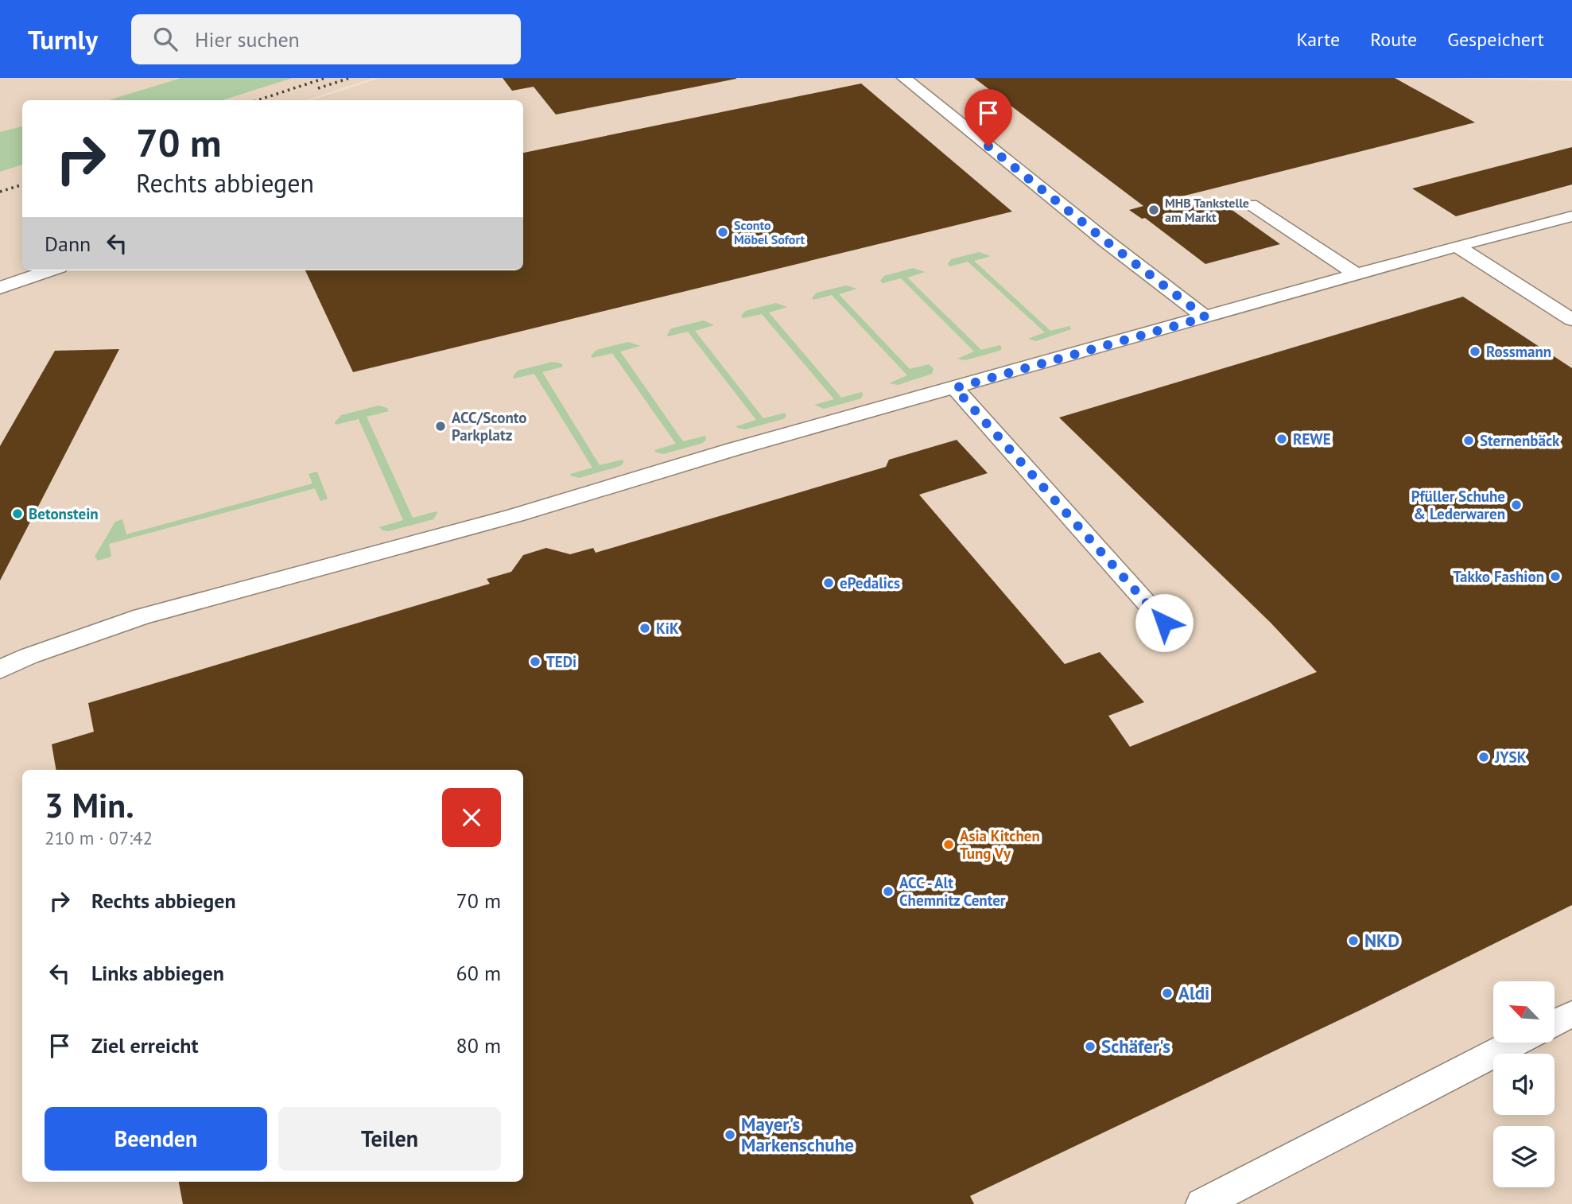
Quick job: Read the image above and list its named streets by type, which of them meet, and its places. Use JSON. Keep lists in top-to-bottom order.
{
  "places": [
    "MHB Tankstelle am Markt",
    "Sconto Möbel Sofort",
    "Rossmann",
    "ACC/Sconto Parkplatz",
    "REWE",
    "Sternenbäck",
    "Pfüller Schuhe & Lederwaren",
    "Betonstein",
    "Takko Fashion",
    "ePedalics",
    "KiK",
    "TEDi",
    "JYSK",
    "Asia Kitchen Tung Vy",
    "ACC - Alt Chemnitz Center",
    "NKD",
    "Aldi",
    "Schäfer's",
    "Mayer's Markenschuhe"
  ],
  "north": "top left",
  "page": {
    "header": "Turnly",
    "search": "Hier suchen",
    "nav": ["Karte", "Route", "Gespeichert"],
    "turn": ["70 m", "Rechts abbiegen"],
    "then": "Dann",
    "heading": ["3 Min.", "210 m · 07:42"],
    "list": [
      {
        "name": "Rechts abbiegen",
        "value": "70 m"
      },
      {
        "name": "Links abbiegen",
        "value": "60 m"
      },
      {
        "name": "Ziel erreicht",
        "value": "80 m"
      }
    ],
    "buttons": ["Beenden", "Teilen"]
  }
}
